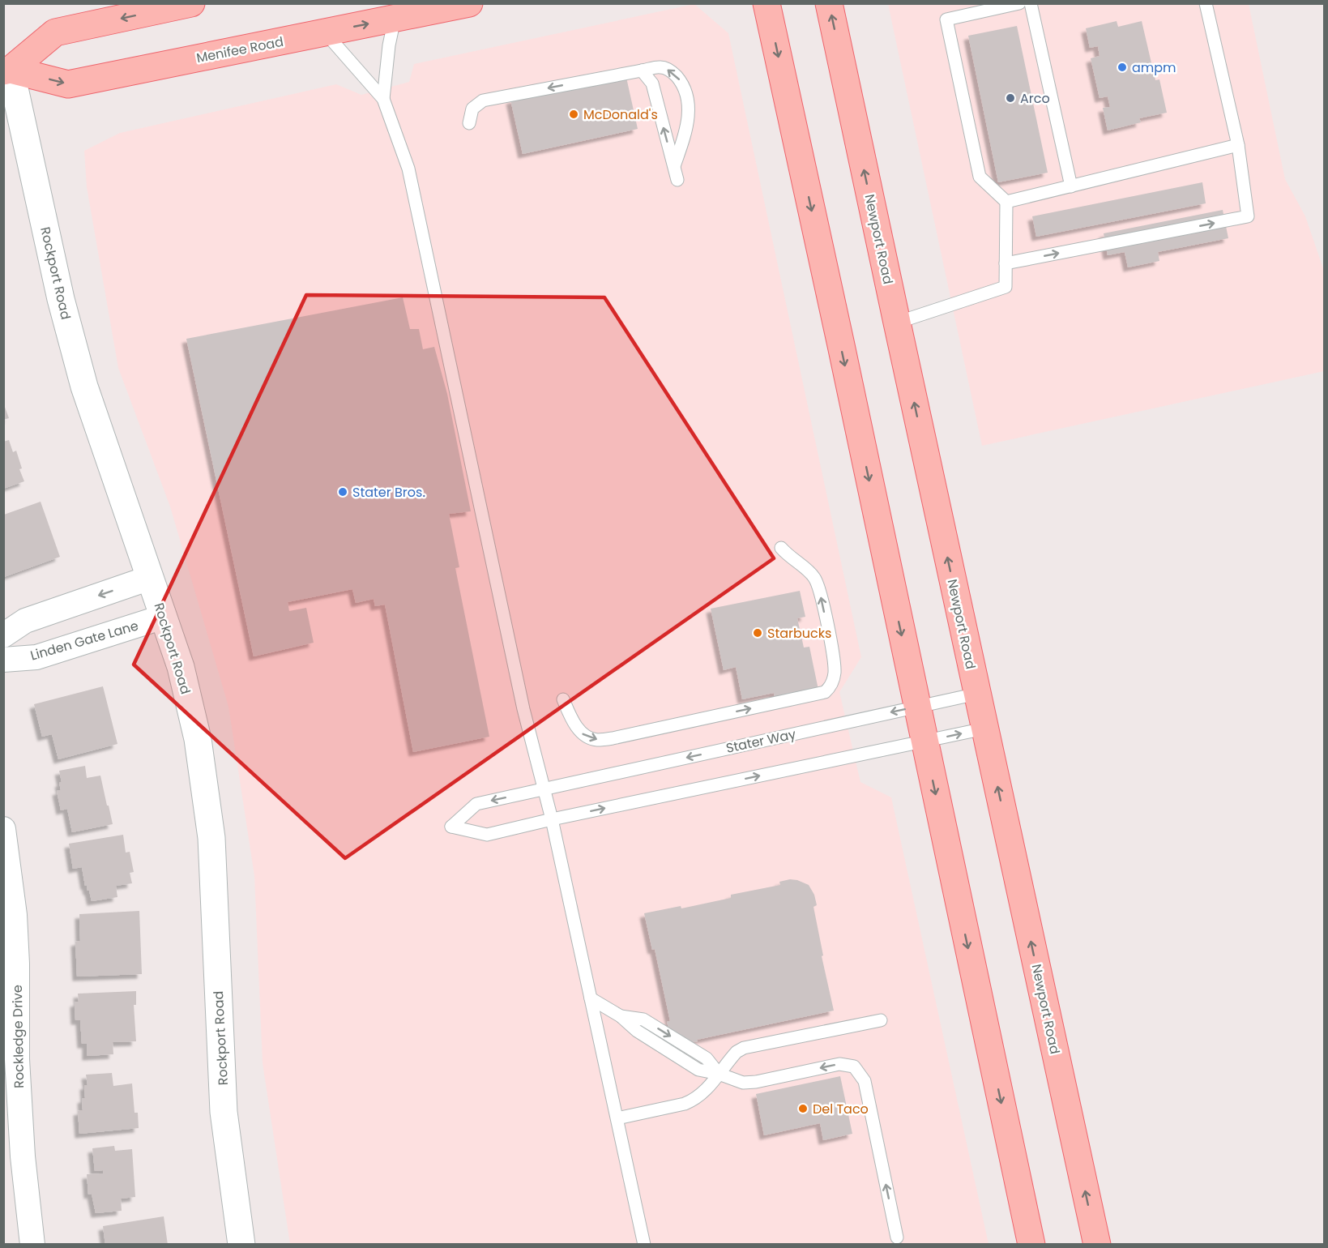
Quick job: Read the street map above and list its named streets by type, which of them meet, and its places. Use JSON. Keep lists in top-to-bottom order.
{
  "streets": {
    "main road": ["Menifee Road", "Newport Road"],
    "street": ["Rockport Road", "Linden Gate Lane", "Rockledge Drive"],
    "lane": ["Stater Way"]
  },
  "crossings": [
    ["Menifee Road", "Rockport Road"],
    ["Newport Road", "Stater Way"],
    ["Rockport Road", "Linden Gate Lane"]
  ],
  "places": [
    "ampm",
    "Arco",
    "McDonald's",
    "Stater Bros.",
    "Starbucks",
    "Del Taco"
  ]
}
